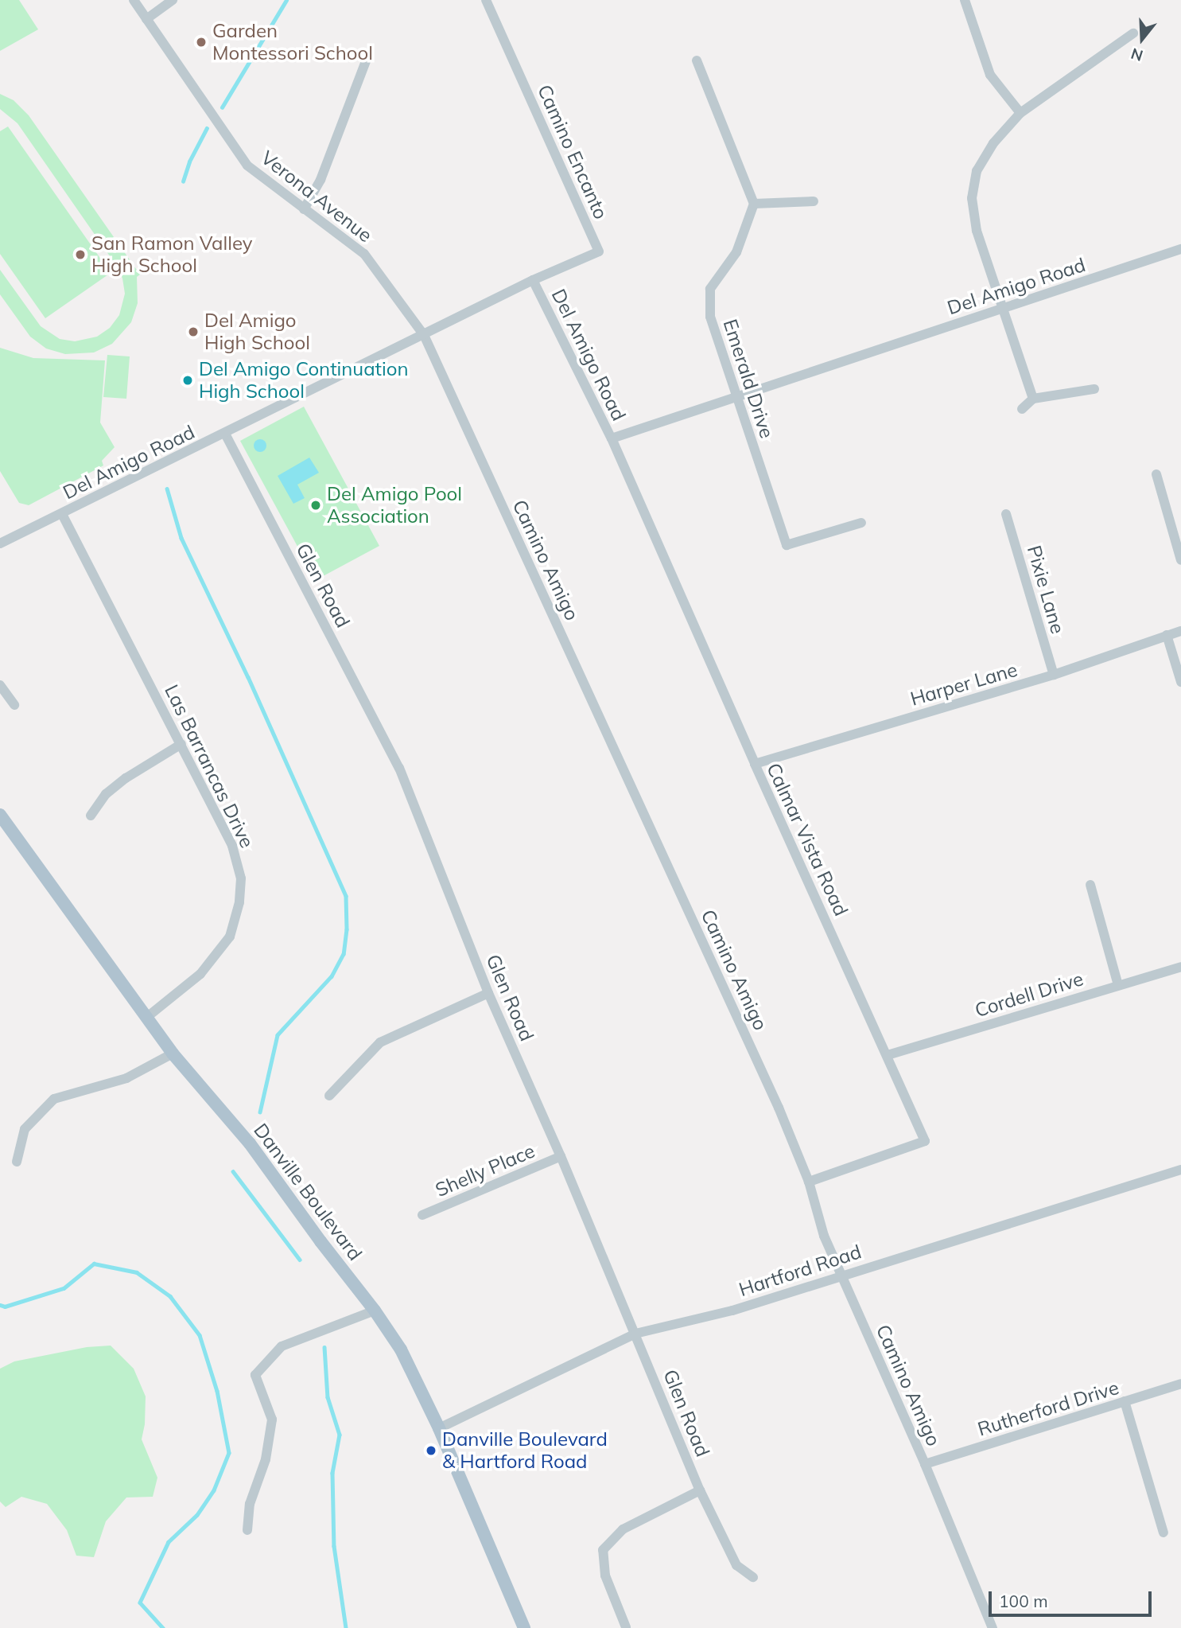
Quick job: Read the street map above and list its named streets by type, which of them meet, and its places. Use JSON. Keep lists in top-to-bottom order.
{
  "streets": {
    "main road": ["Danville Boulevard"],
    "street": [
      "Camino Encanto",
      "Verona Avenue",
      "Del Amigo Road",
      "Emerald Drive",
      "Camino Amigo",
      "Glen Road",
      "Pixie Lane",
      "Harper Lane",
      "Las Barrancas Drive",
      "Calmar Vista Road",
      "Cordell Drive",
      "Shelly Place",
      "Hartford Road",
      "Rutherford Drive"
    ]
  },
  "crossings": [
    ["Camino Encanto", "Del Amigo Road"],
    ["Verona Avenue", "Del Amigo Road"],
    ["Verona Avenue", "Camino Amigo"],
    ["Del Amigo Road", "Emerald Drive"],
    ["Del Amigo Road", "Camino Amigo"],
    ["Del Amigo Road", "Glen Road"],
    ["Del Amigo Road", "Las Barrancas Drive"],
    ["Del Amigo Road", "Calmar Vista Road"],
    ["Camino Amigo", "Calmar Vista Road"],
    ["Camino Amigo", "Hartford Road"],
    ["Camino Amigo", "Rutherford Drive"],
    ["Glen Road", "Shelly Place"],
    ["Glen Road", "Hartford Road"],
    ["Pixie Lane", "Harper Lane"],
    ["Harper Lane", "Calmar Vista Road"],
    ["Las Barrancas Drive", "Danville Boulevard"],
    ["Calmar Vista Road", "Cordell Drive"],
    ["Danville Boulevard", "Hartford Road"]
  ],
  "places": [
    "Garden Montessori School",
    "San Ramon Valley High School",
    "Del Amigo High School",
    "Del Amigo Continuation High School",
    "Del Amigo Pool Association",
    "Danville Boulevard & Hartford Road"
  ],
  "scale_bar": "100 m",
  "north": "bottom"
}
